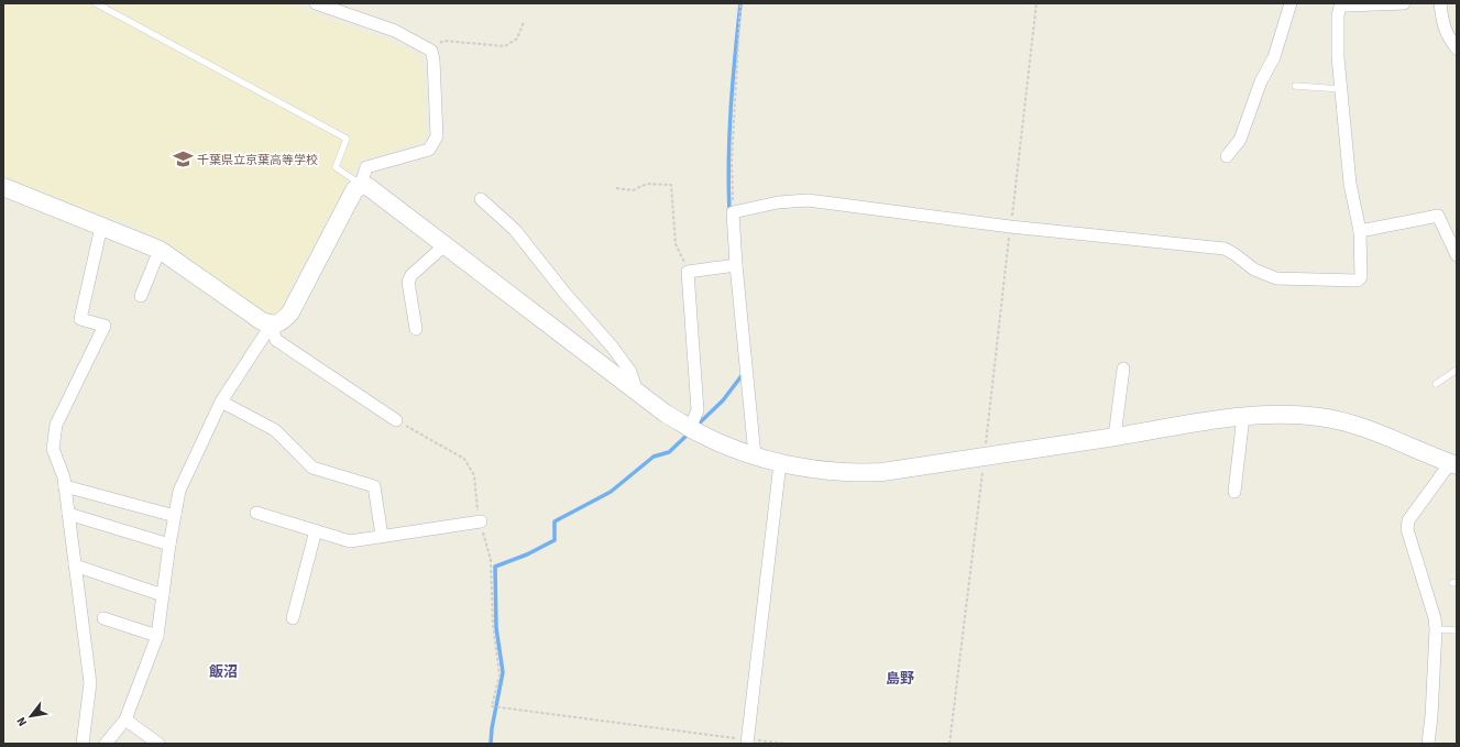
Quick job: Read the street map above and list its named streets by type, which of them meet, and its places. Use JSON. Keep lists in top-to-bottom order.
{
  "districts": ["飯沼", "島野"],
  "places": {
    "school or university": ["千葉県立京葉高等学校"]
  },
  "north": "bottom left"
}
